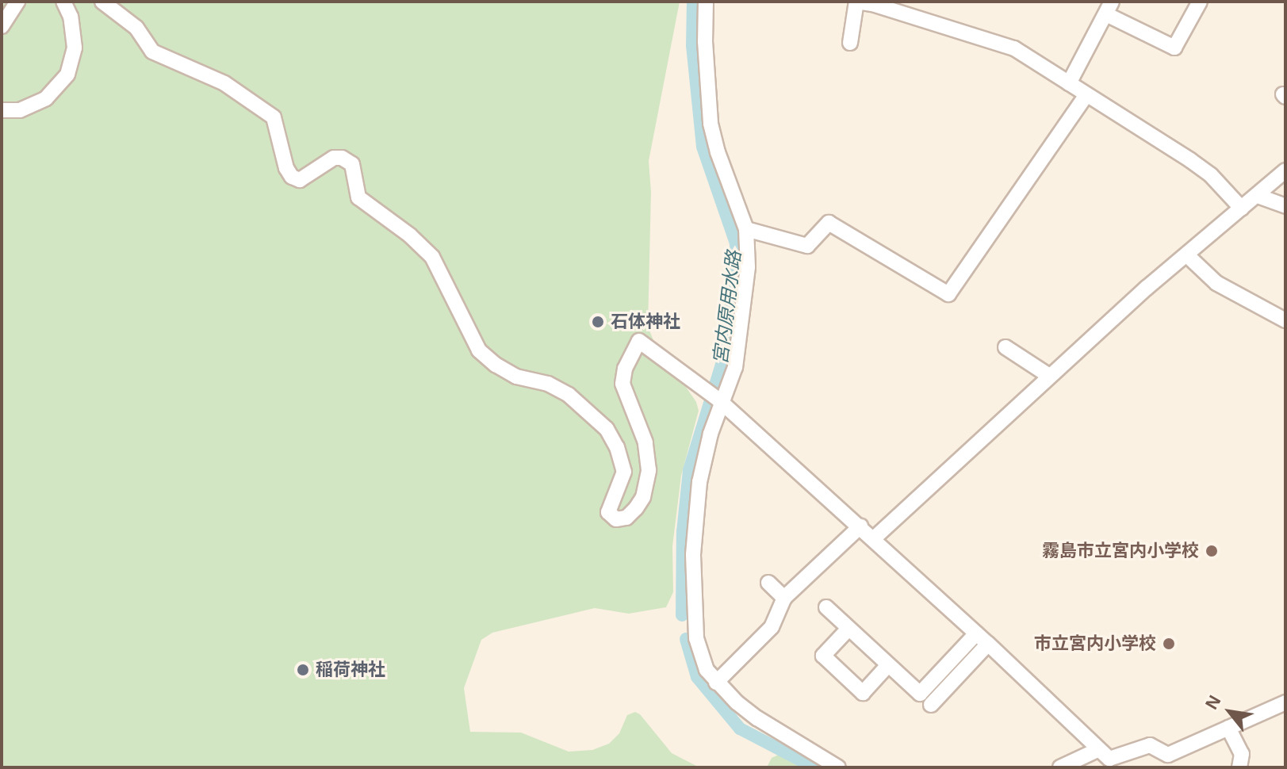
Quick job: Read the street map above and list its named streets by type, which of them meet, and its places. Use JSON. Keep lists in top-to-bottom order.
{
  "water": ["宮内原用水路"],
  "places": [
    "石体神社",
    "霧島市立宮内小学校",
    "市立宮内小学校",
    "稲荷神社"
  ],
  "north": "top left"
}
